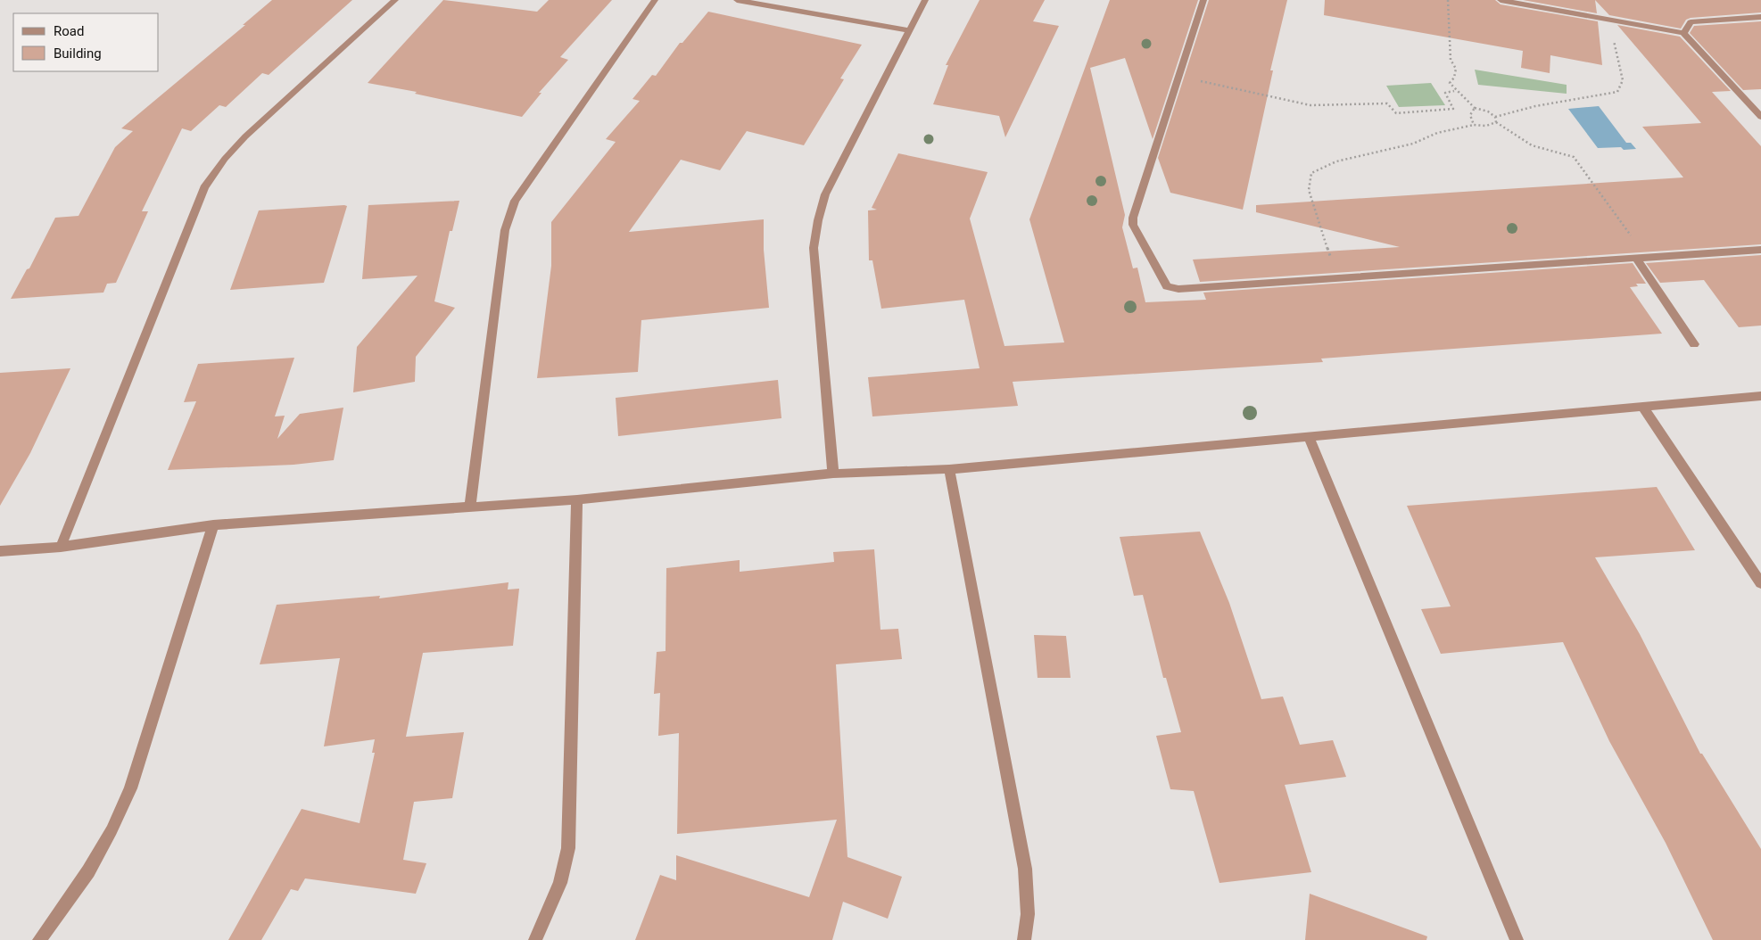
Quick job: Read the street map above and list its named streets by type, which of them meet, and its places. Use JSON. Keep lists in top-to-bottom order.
{
  "legend": ["Road", "Building"]
}
